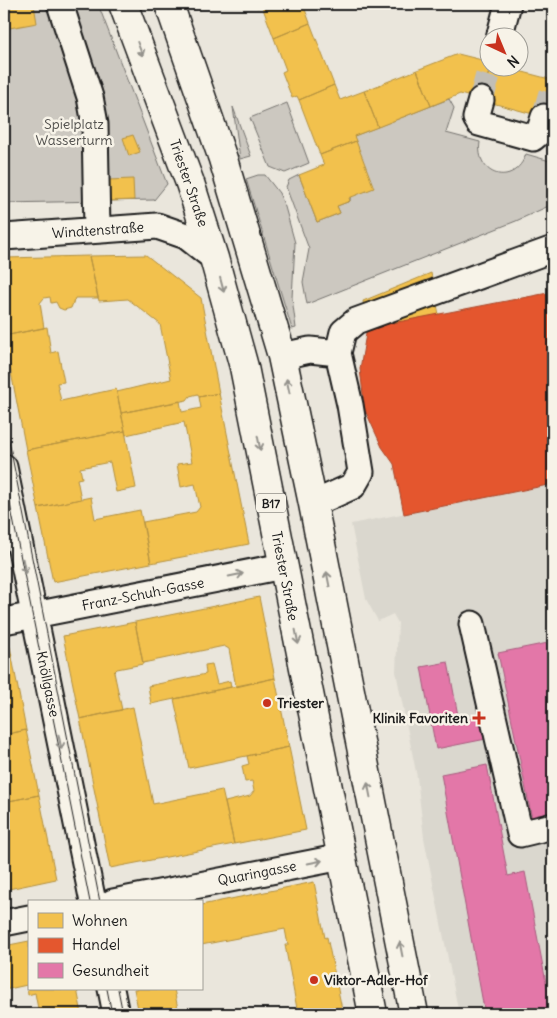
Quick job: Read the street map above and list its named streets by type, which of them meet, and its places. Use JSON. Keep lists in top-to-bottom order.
{
  "streets": {
    "main road": ["Triester Straße", "B17"],
    "street": [
      "Windtenstraße",
      "Franz-Schuh-Gasse",
      "Knöllgasse",
      "Quaringasse"
    ]
  },
  "crossings": [
    ["Triester Straße", "Windtenstraße"],
    ["Triester Straße", "Franz-Schuh-Gasse"],
    ["Triester Straße", "Quaringasse"],
    ["Franz-Schuh-Gasse", "Knöllgasse"]
  ],
  "one_way": ["Franz-Schuh-Gasse", "Knöllgasse", "Quaringasse"],
  "parks": ["Spielplatz Wasserturm"],
  "places": {
    "other": ["Triester", "Viktor-Adler-Hof"],
    "health": ["Klinik Favoriten"]
  },
  "legend": ["Wohnen", "Handel", "Gesundheit"],
  "north": "bottom right"
}
